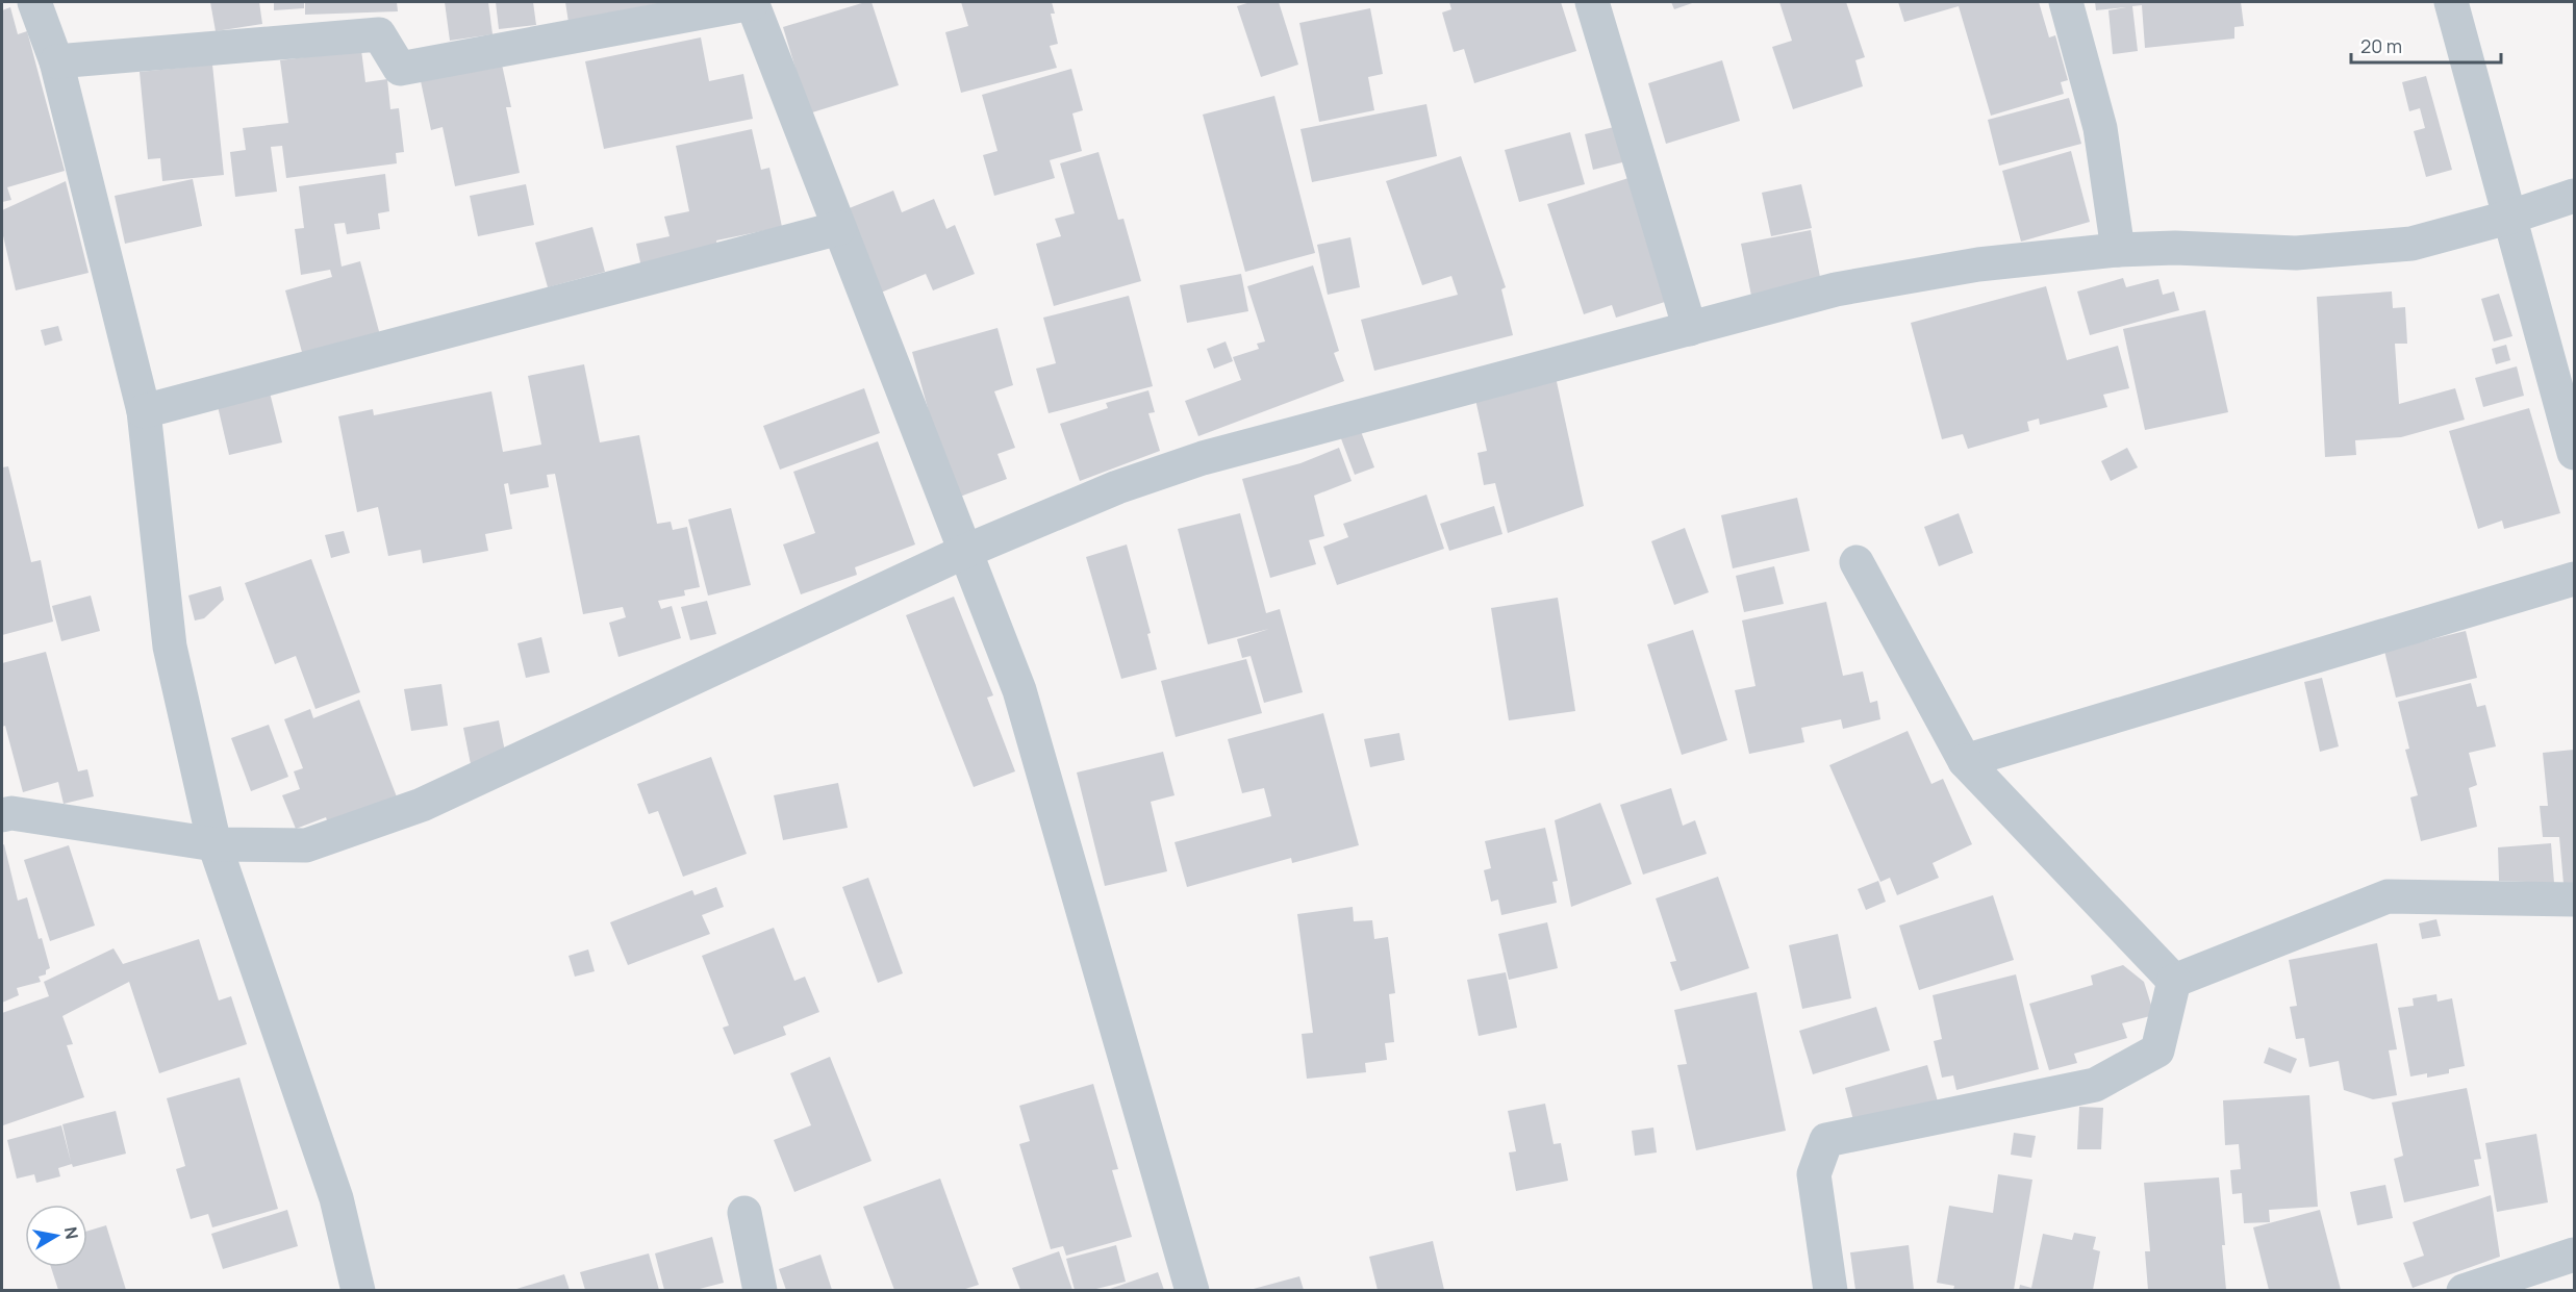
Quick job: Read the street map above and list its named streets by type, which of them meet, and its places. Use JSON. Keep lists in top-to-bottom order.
{
  "scale_bar": "20 m",
  "north": "right"
}
